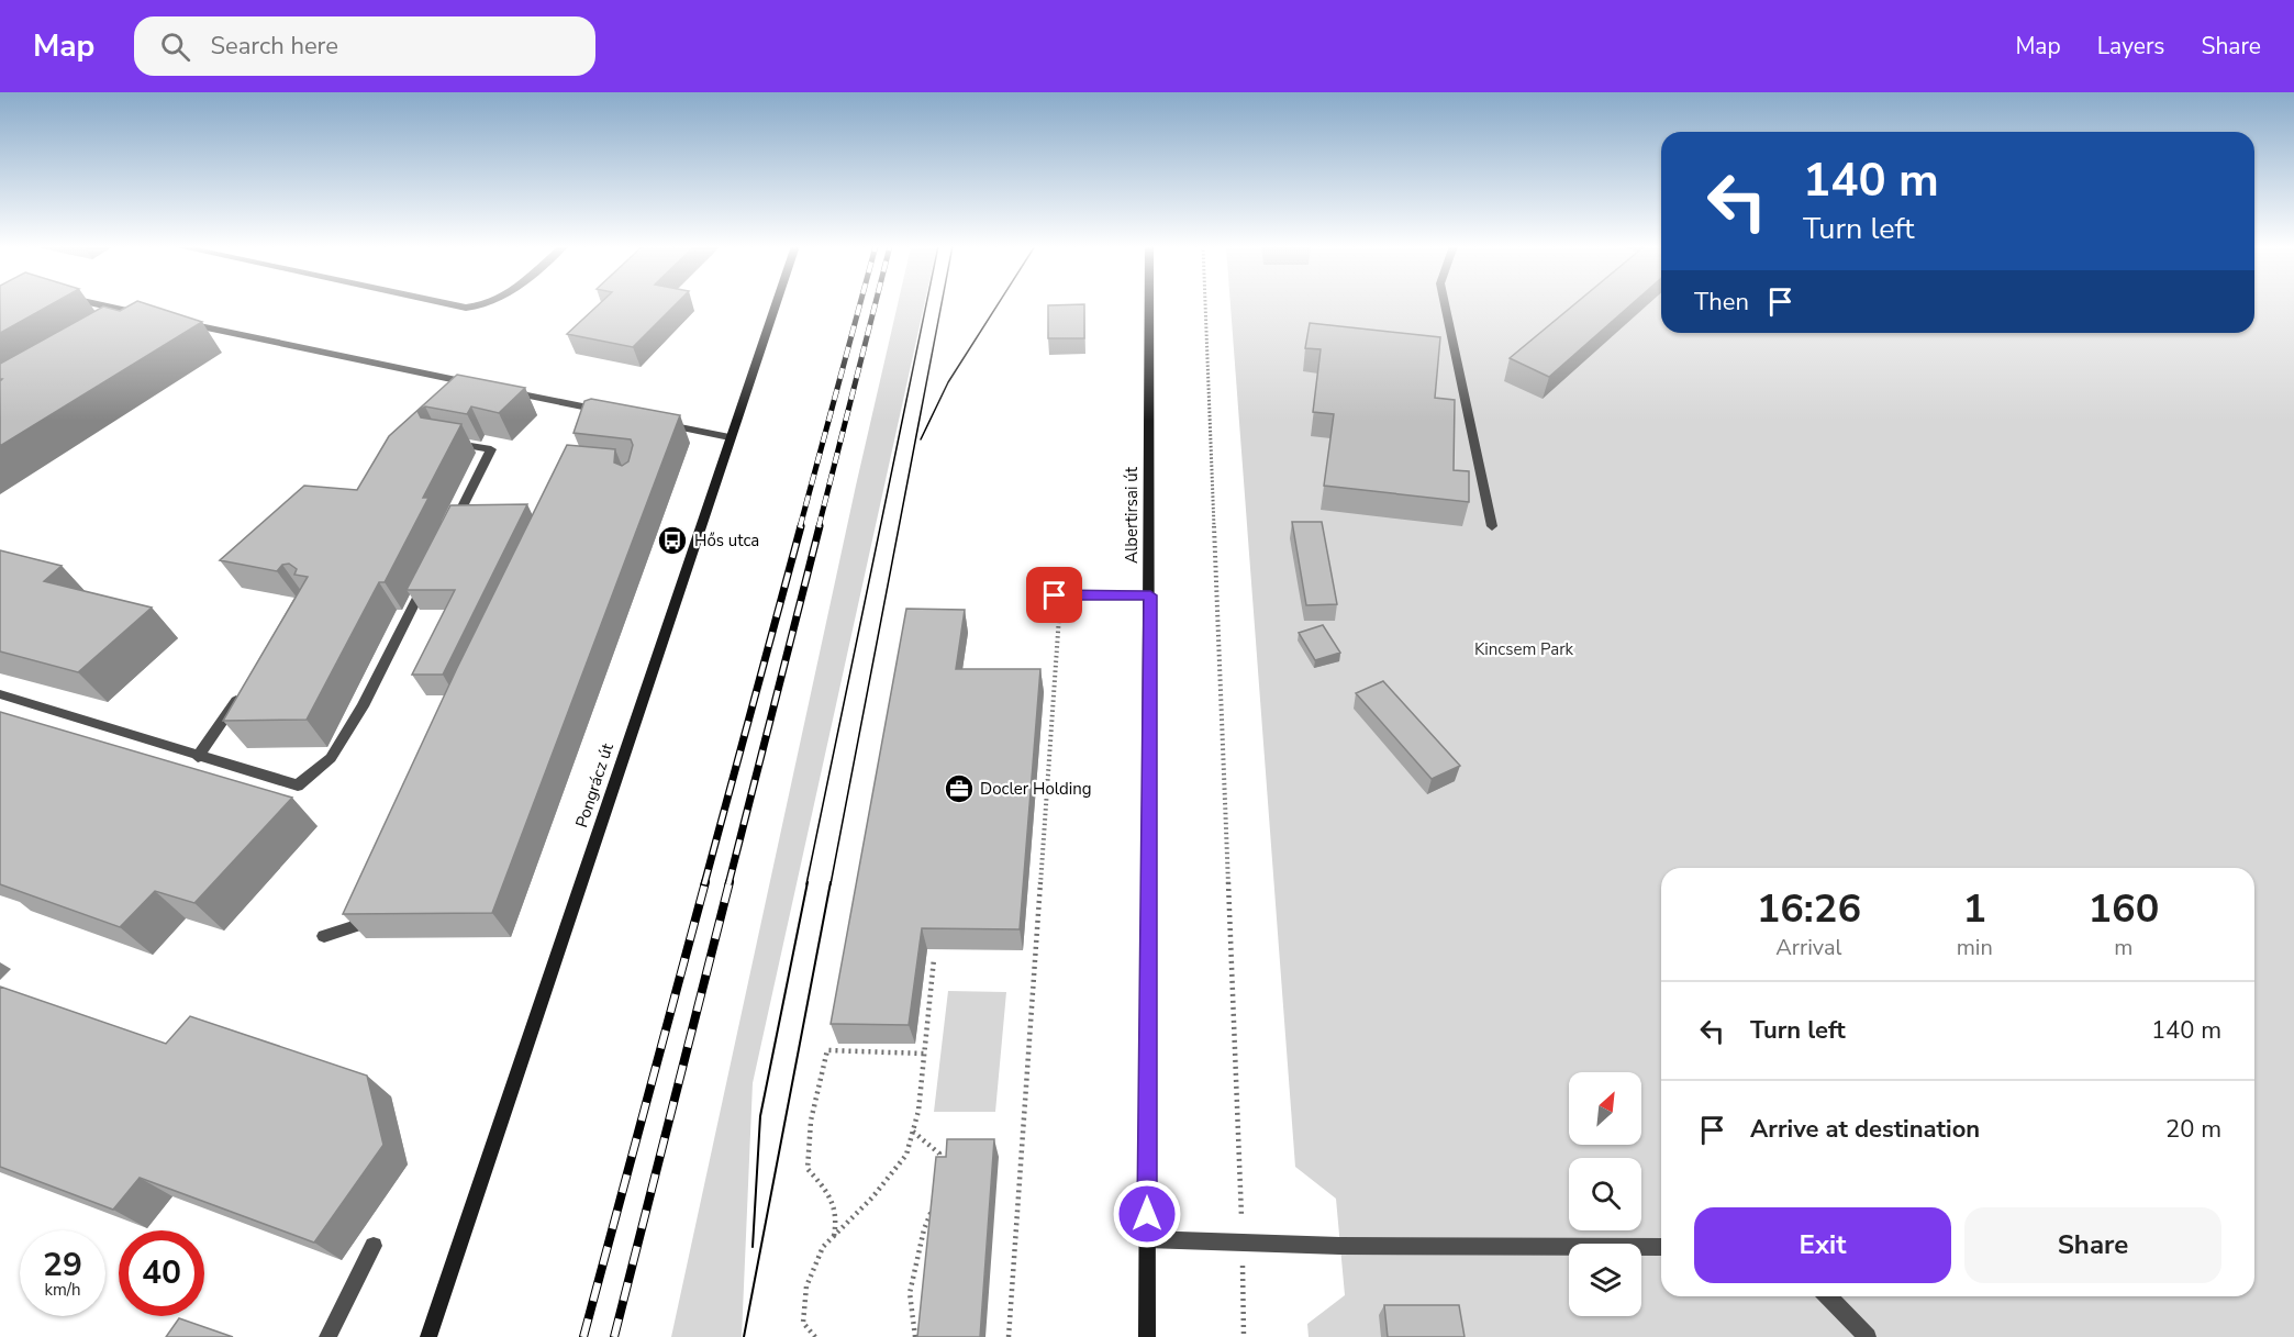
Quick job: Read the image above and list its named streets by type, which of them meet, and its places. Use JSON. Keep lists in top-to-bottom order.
{
  "streets": {
    "street": ["Albertirsai út", "Pongrácz út"]
  },
  "parks": ["Kincsem Park"],
  "places": {
    "bus stop": ["Hős utca"],
    "office": ["Docler Holding"]
  },
  "north": "top right",
  "page": {
    "header": "Map",
    "search": "Search here",
    "nav": ["Map", "Layers", "Share"],
    "turn": ["140 m", "Turn left"],
    "then": "Then",
    "eta": [
      "16:26",
      "Arrival",
      "1",
      "min",
      "160",
      "m"
    ],
    "list": [
      {
        "name": "Turn left",
        "value": "140 m"
      },
      {
        "name": "Arrive at destination",
        "value": "20 m"
      }
    ],
    "buttons": ["Exit", "Share"],
    "speed": "29 km/h",
    "limit": "40"
  }
}
